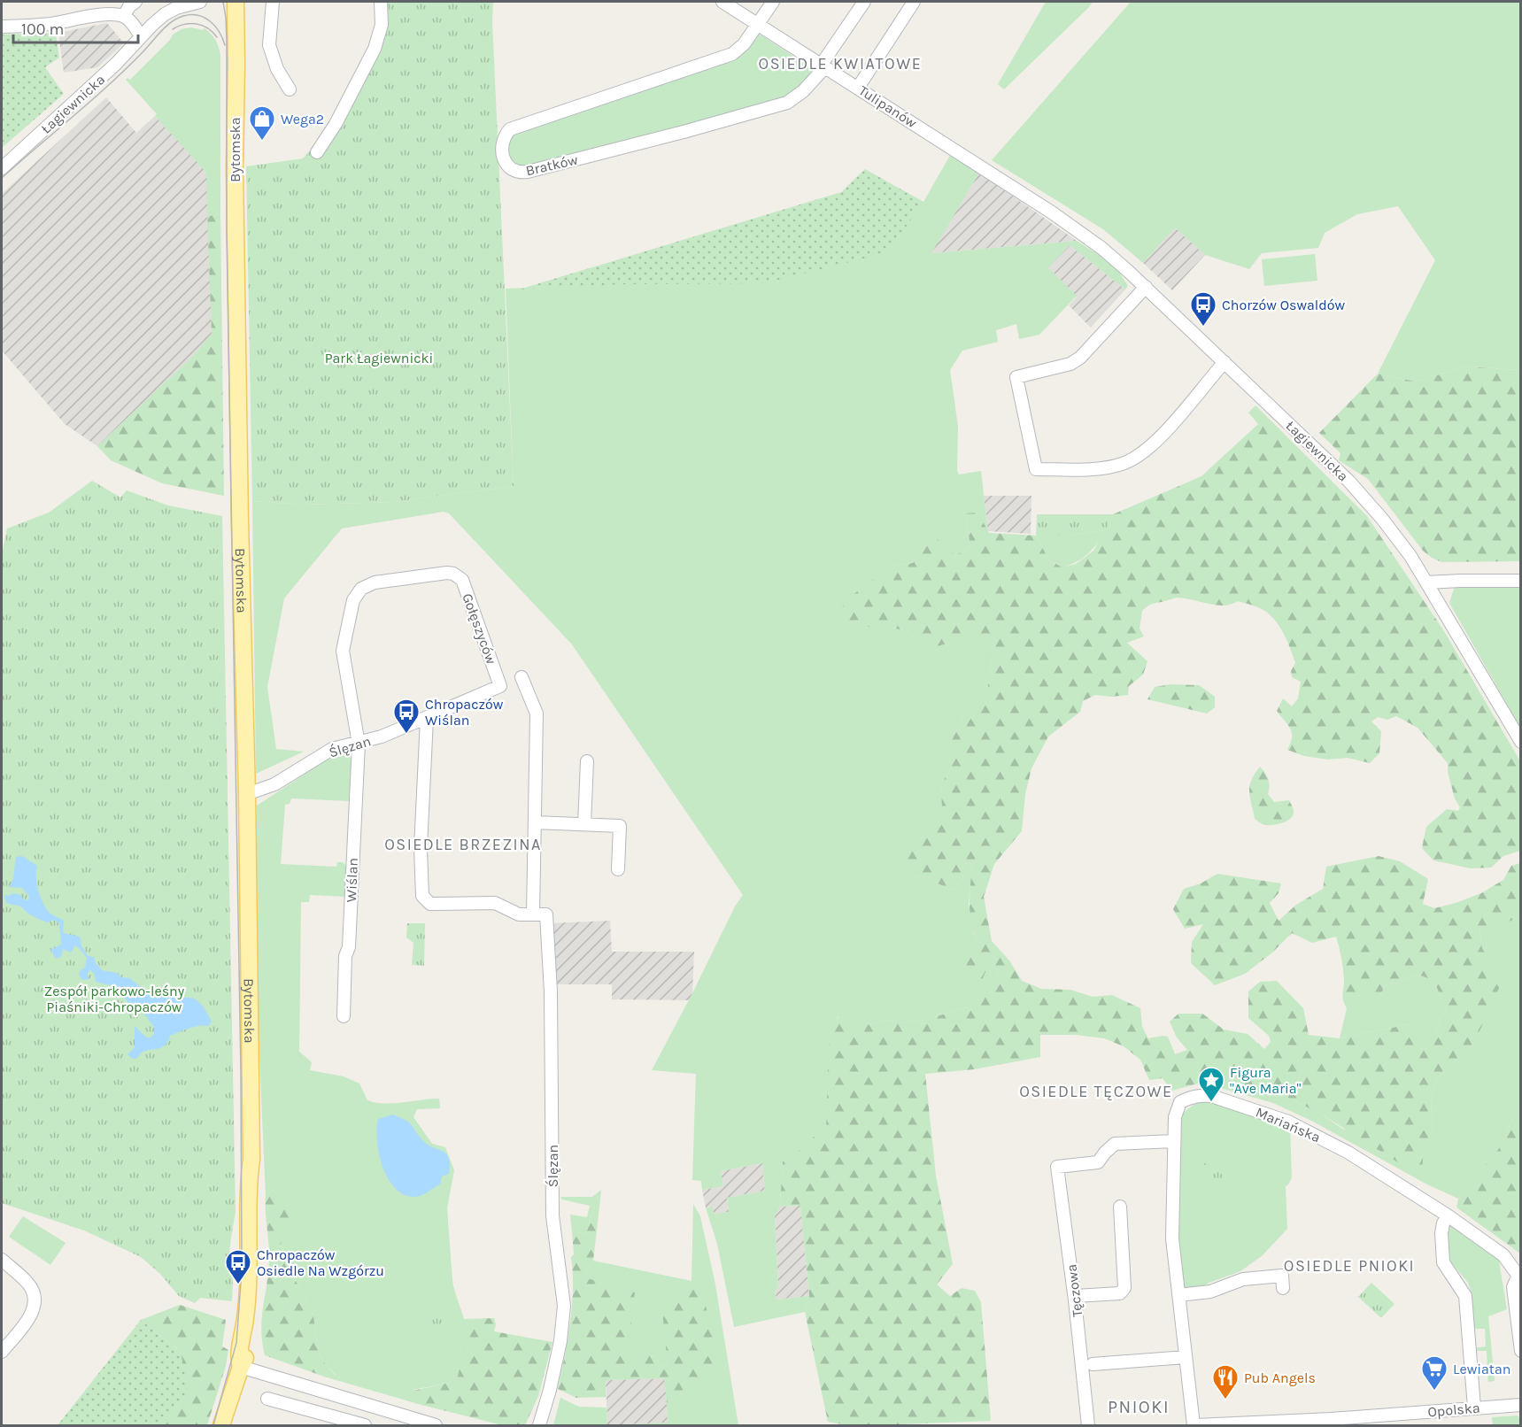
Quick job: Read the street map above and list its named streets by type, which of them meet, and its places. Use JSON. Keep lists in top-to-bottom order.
{
  "streets": {
    "main road": ["Bytomska"],
    "street": [
      "Łagiewnicka",
      "Tulipanów",
      "Bratków",
      "Gołęszyców",
      "Ślęzan",
      "Wiślan",
      "Mariańska",
      "Tęczowa",
      "Opolska"
    ]
  },
  "crossings": [
    ["Łagiewnicka", "Tulipanów"],
    ["Tulipanów", "Bratków"],
    ["Bytomska", "Ślęzan"],
    ["Gołęszyców", "Ślęzan"],
    ["Gołęszyców", "Wiślan"],
    ["Ślęzan", "Wiślan"],
    ["Mariańska", "Tęczowa"],
    ["Mariańska", "Opolska"]
  ],
  "districts": [
    "OSIEDLE KWIATOWE",
    "OSIEDLE BRZEZINA",
    "OSIEDLE TĘCZOWE",
    "OSIEDLE PNIOKI",
    "PNIOKI"
  ],
  "parks": ["Park Łagiewnicki", "Zespół parkowo-leśny Piaśniki-Chropaczów"],
  "places": {
    "shop": ["Wega2"],
    "bus stop": ["Chorzów Oswaldów", "Chropaczów Wiślan", "Chropaczów Osiedle Na Wzgórzu"],
    "place": ["Figura \"Ave Maria\""],
    "supermarket": ["Lewiatan"],
    "restaurant": ["Pub Angels"]
  },
  "scale_bar": "100 m"
}
